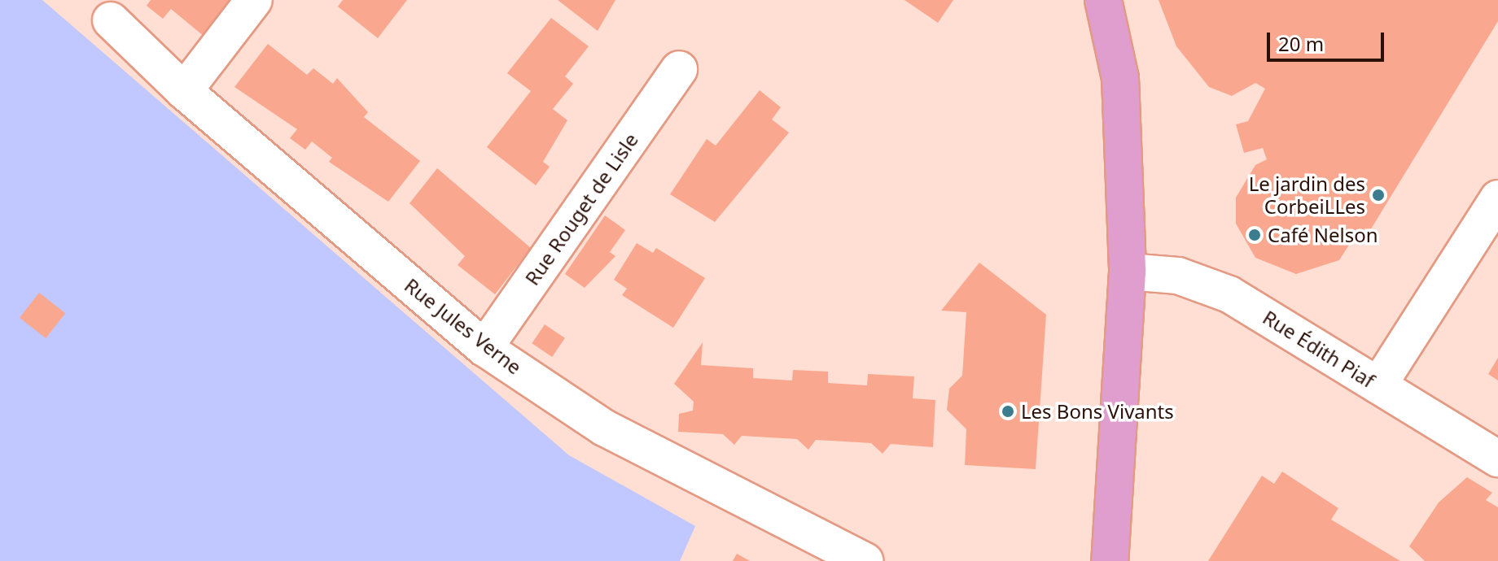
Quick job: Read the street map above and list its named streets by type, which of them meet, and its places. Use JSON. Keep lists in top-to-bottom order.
{
  "streets": {
    "street": ["Rue Rouget de Lisle", "Rue Jules Verne", "Rue Édith Piaf"]
  },
  "crossings": [
    ["Rue Rouget de Lisle", "Rue Jules Verne"]
  ],
  "places": ["Le jardin des CorbeiLLes", "Café Nelson", "Les Bons Vivants"],
  "scale_bar": "20 m"
}
